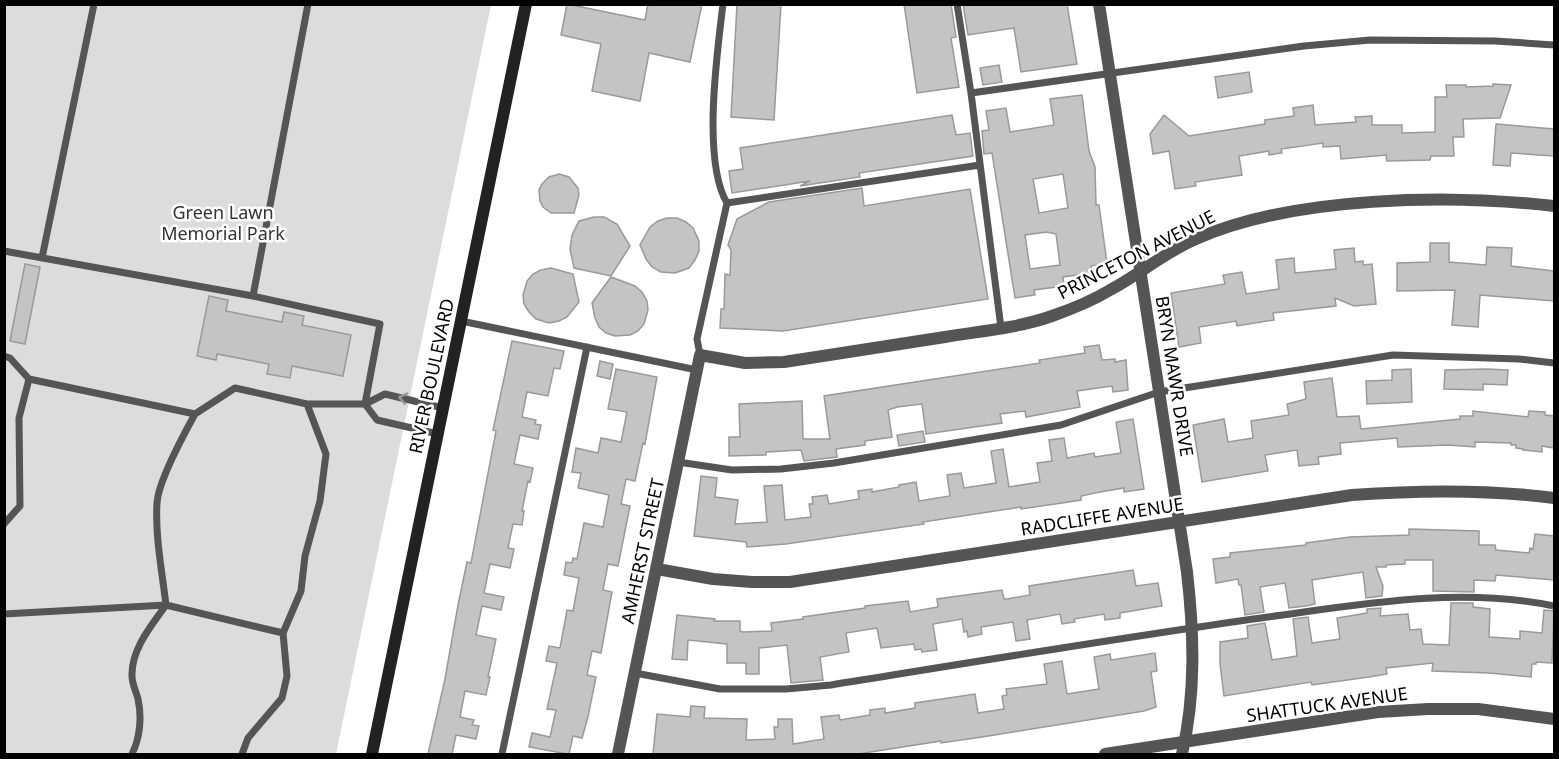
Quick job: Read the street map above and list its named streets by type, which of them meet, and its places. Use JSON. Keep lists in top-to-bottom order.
{
  "streets": {
    "main road": ["RIVER BOULEVARD"],
    "street": [
      "PRINCETON AVENUE",
      "BRYN MAWR DRIVE",
      "RADCLIFFE AVENUE",
      "AMHERST STREET",
      "SHATTUCK AVENUE"
    ]
  },
  "crossings": [
    ["PRINCETON AVENUE", "BRYN MAWR DRIVE"],
    ["PRINCETON AVENUE", "AMHERST STREET"],
    ["BRYN MAWR DRIVE", "RADCLIFFE AVENUE"],
    ["BRYN MAWR DRIVE", "SHATTUCK AVENUE"],
    ["RADCLIFFE AVENUE", "AMHERST STREET"]
  ],
  "parks": ["Green Lawn Memorial Park"]
}
